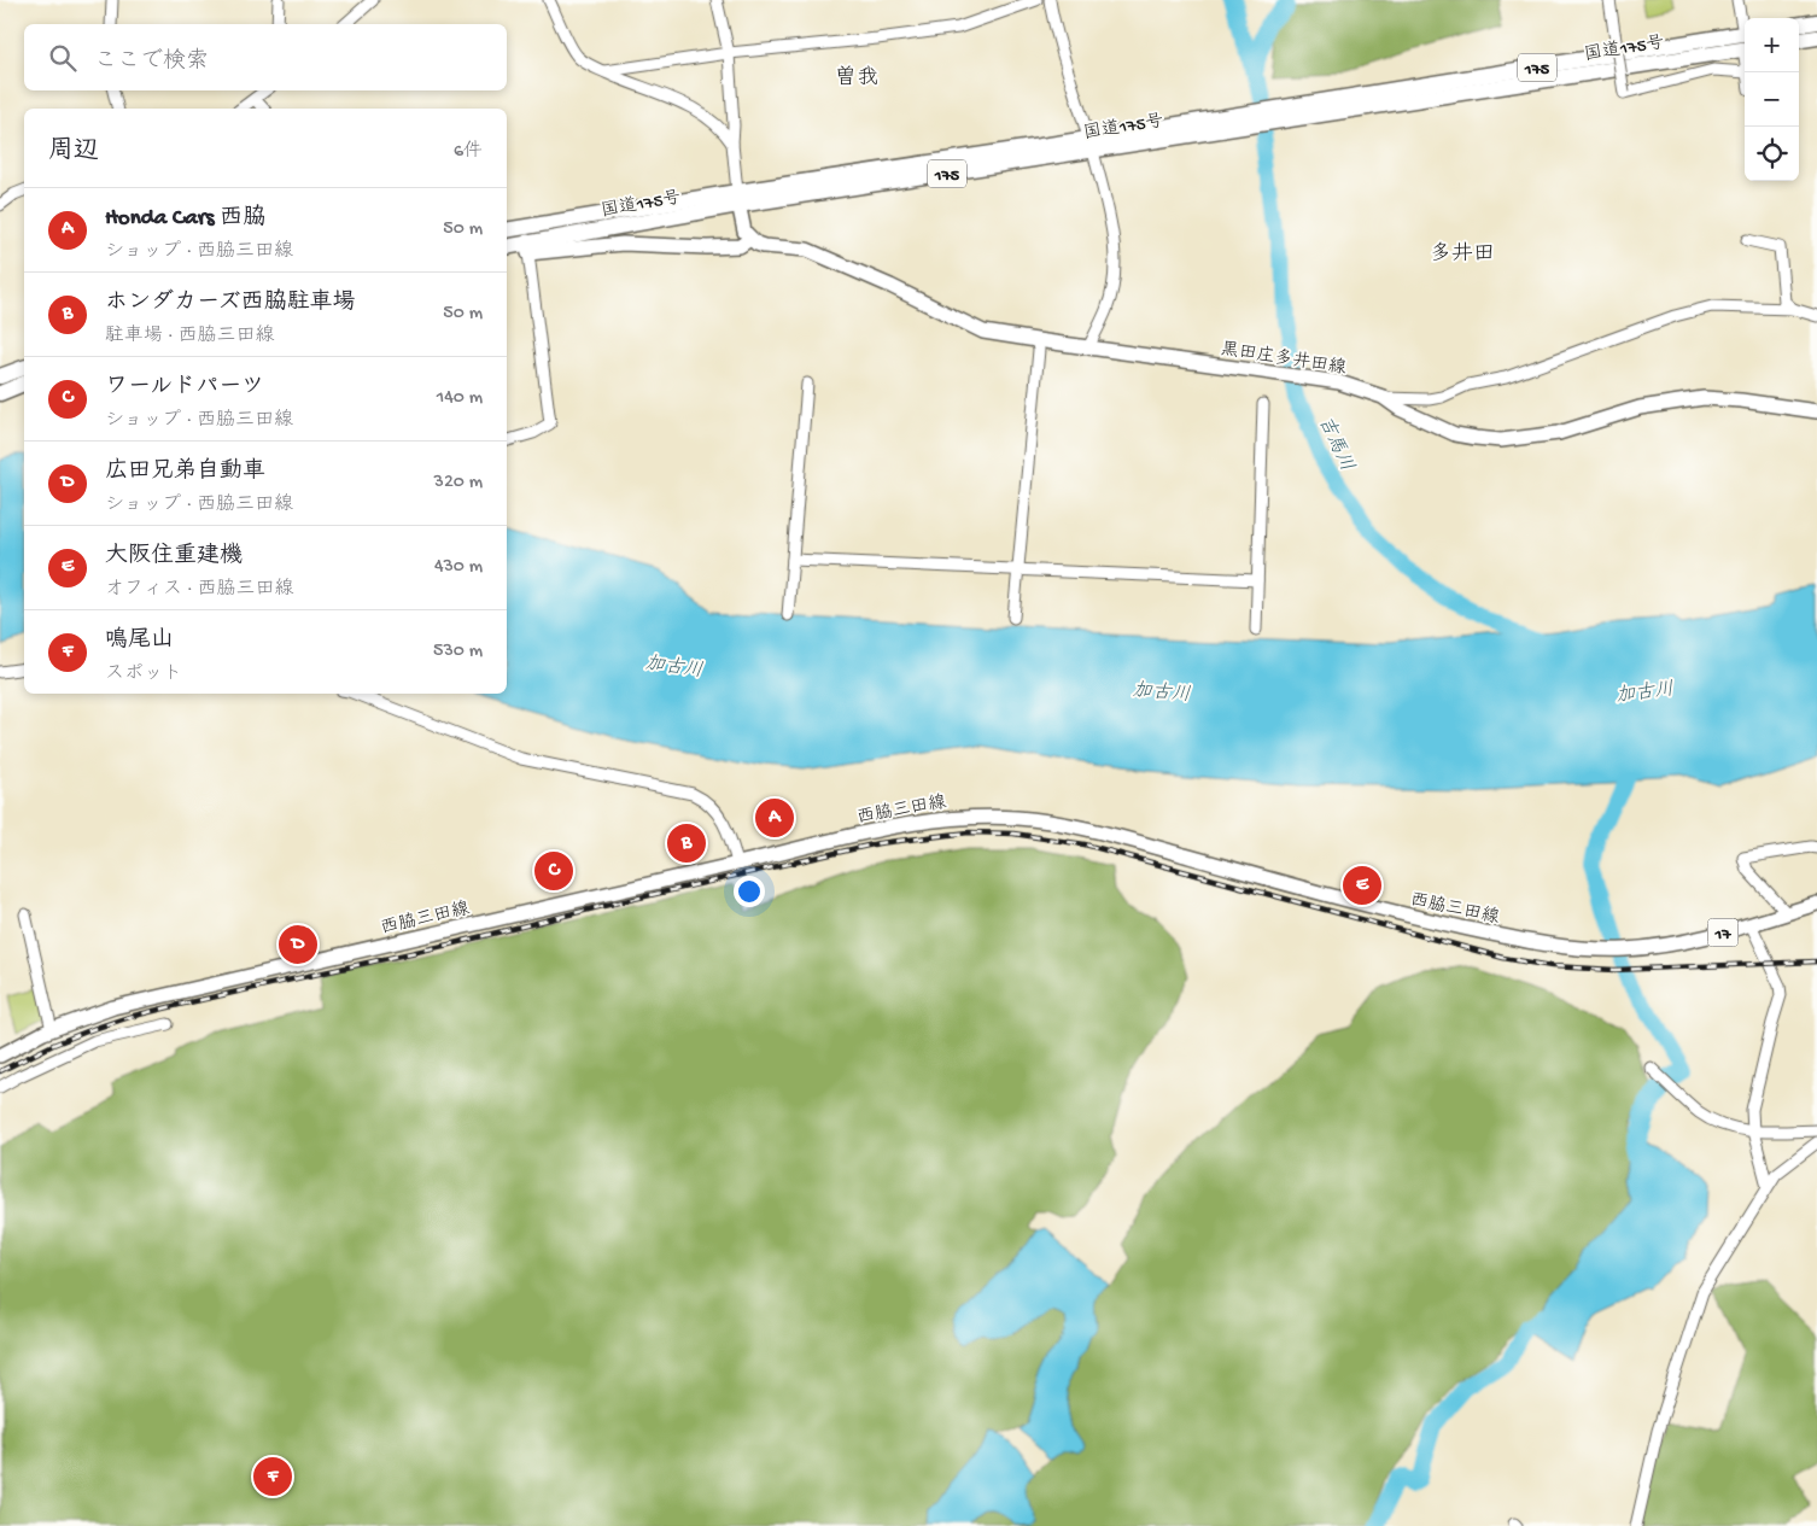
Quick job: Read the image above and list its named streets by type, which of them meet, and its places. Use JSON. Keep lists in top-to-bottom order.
{
  "streets": {
    "highway": ["国道175号", "175"],
    "main road": ["黒田庄多井田線", "西脇三田線", "17"]
  },
  "districts": ["曽我", "多井田"],
  "water": ["吉馬川", "加古川"],
  "page": {
    "map_buttons": ["+", "−"],
    "search": "ここで検索",
    "heading": ["周辺", "6件"],
    "list": [
      {
        "mark": "A",
        "name": "Honda Cars 西脇",
        "note": "ショップ · 西脇三田線",
        "value": "50 m"
      },
      {
        "mark": "B",
        "name": "ホンダカーズ西脇駐車場",
        "note": "駐車場 · 西脇三田線",
        "value": "50 m"
      },
      {
        "mark": "C",
        "name": "ワールドパーツ",
        "note": "ショップ · 西脇三田線",
        "value": "140 m"
      },
      {
        "mark": "D",
        "name": "広田兄弟自動車",
        "note": "ショップ · 西脇三田線",
        "value": "320 m"
      },
      {
        "mark": "E",
        "name": "大阪住重建機",
        "note": "オフィス · 西脇三田線",
        "value": "430 m"
      },
      {
        "mark": "F",
        "name": "鳴尾山",
        "note": "スポット",
        "value": "530 m"
      }
    ],
    "pins": [
      "A",
      "B",
      "C",
      "E",
      "D",
      "F"
    ]
  }
}
